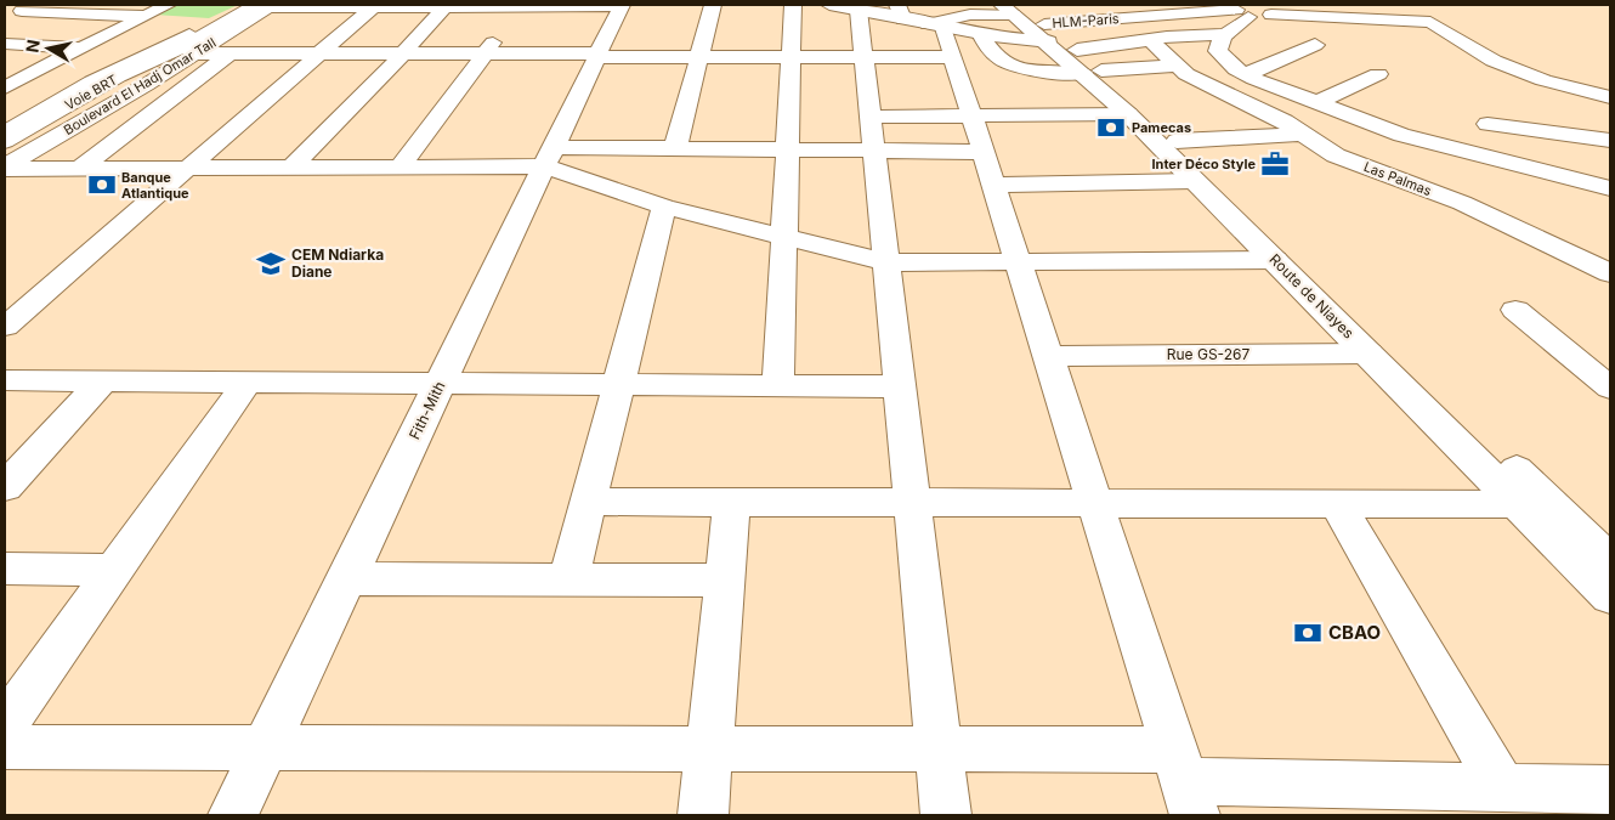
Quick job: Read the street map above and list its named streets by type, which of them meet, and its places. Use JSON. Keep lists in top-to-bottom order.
{
  "streets": {
    "street": [
      "HLM-Paris",
      "Boulevard El Hadj Omar Tall",
      "Voie BRT",
      "Las Palmas",
      "Route de Niayes",
      "Rue GS-267",
      "Fith-Mith"
    ]
  },
  "crossings": [
    ["HLM-Paris", "Route de Niayes"],
    ["Boulevard El Hadj Omar Tall", "Voie BRT"],
    ["Route de Niayes", "Rue GS-267"]
  ],
  "places": {
    "bank": ["Pamecas", "Banque Atlantique", "CBAO"],
    "office": ["Inter Déco Style"],
    "school or university": ["CEM Ndiarka Diane"]
  },
  "north": "left"
}
